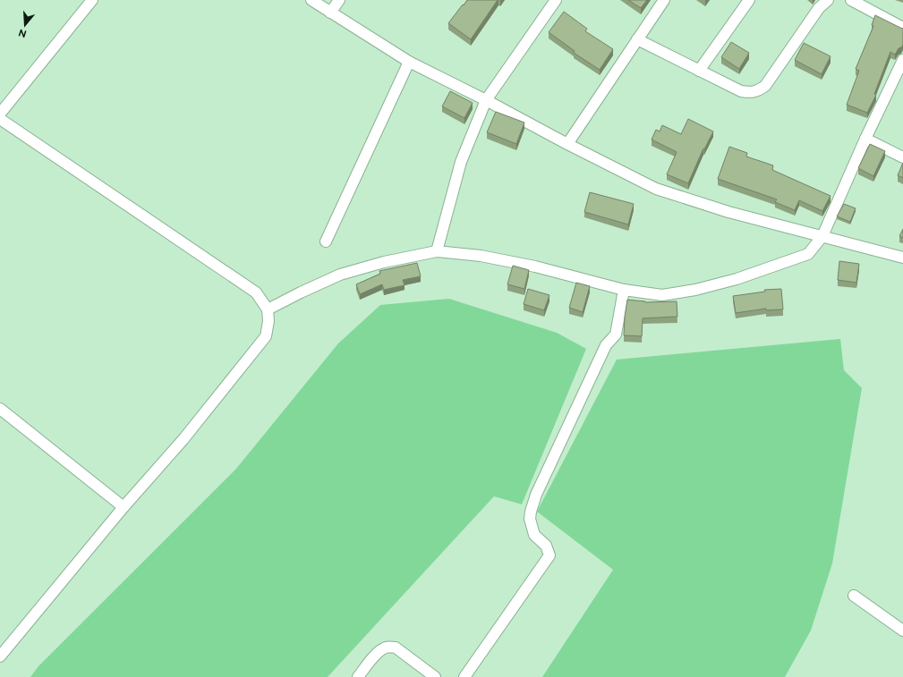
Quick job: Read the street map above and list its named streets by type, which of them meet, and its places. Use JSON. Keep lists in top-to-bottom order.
{
  "north": "bottom"
}
